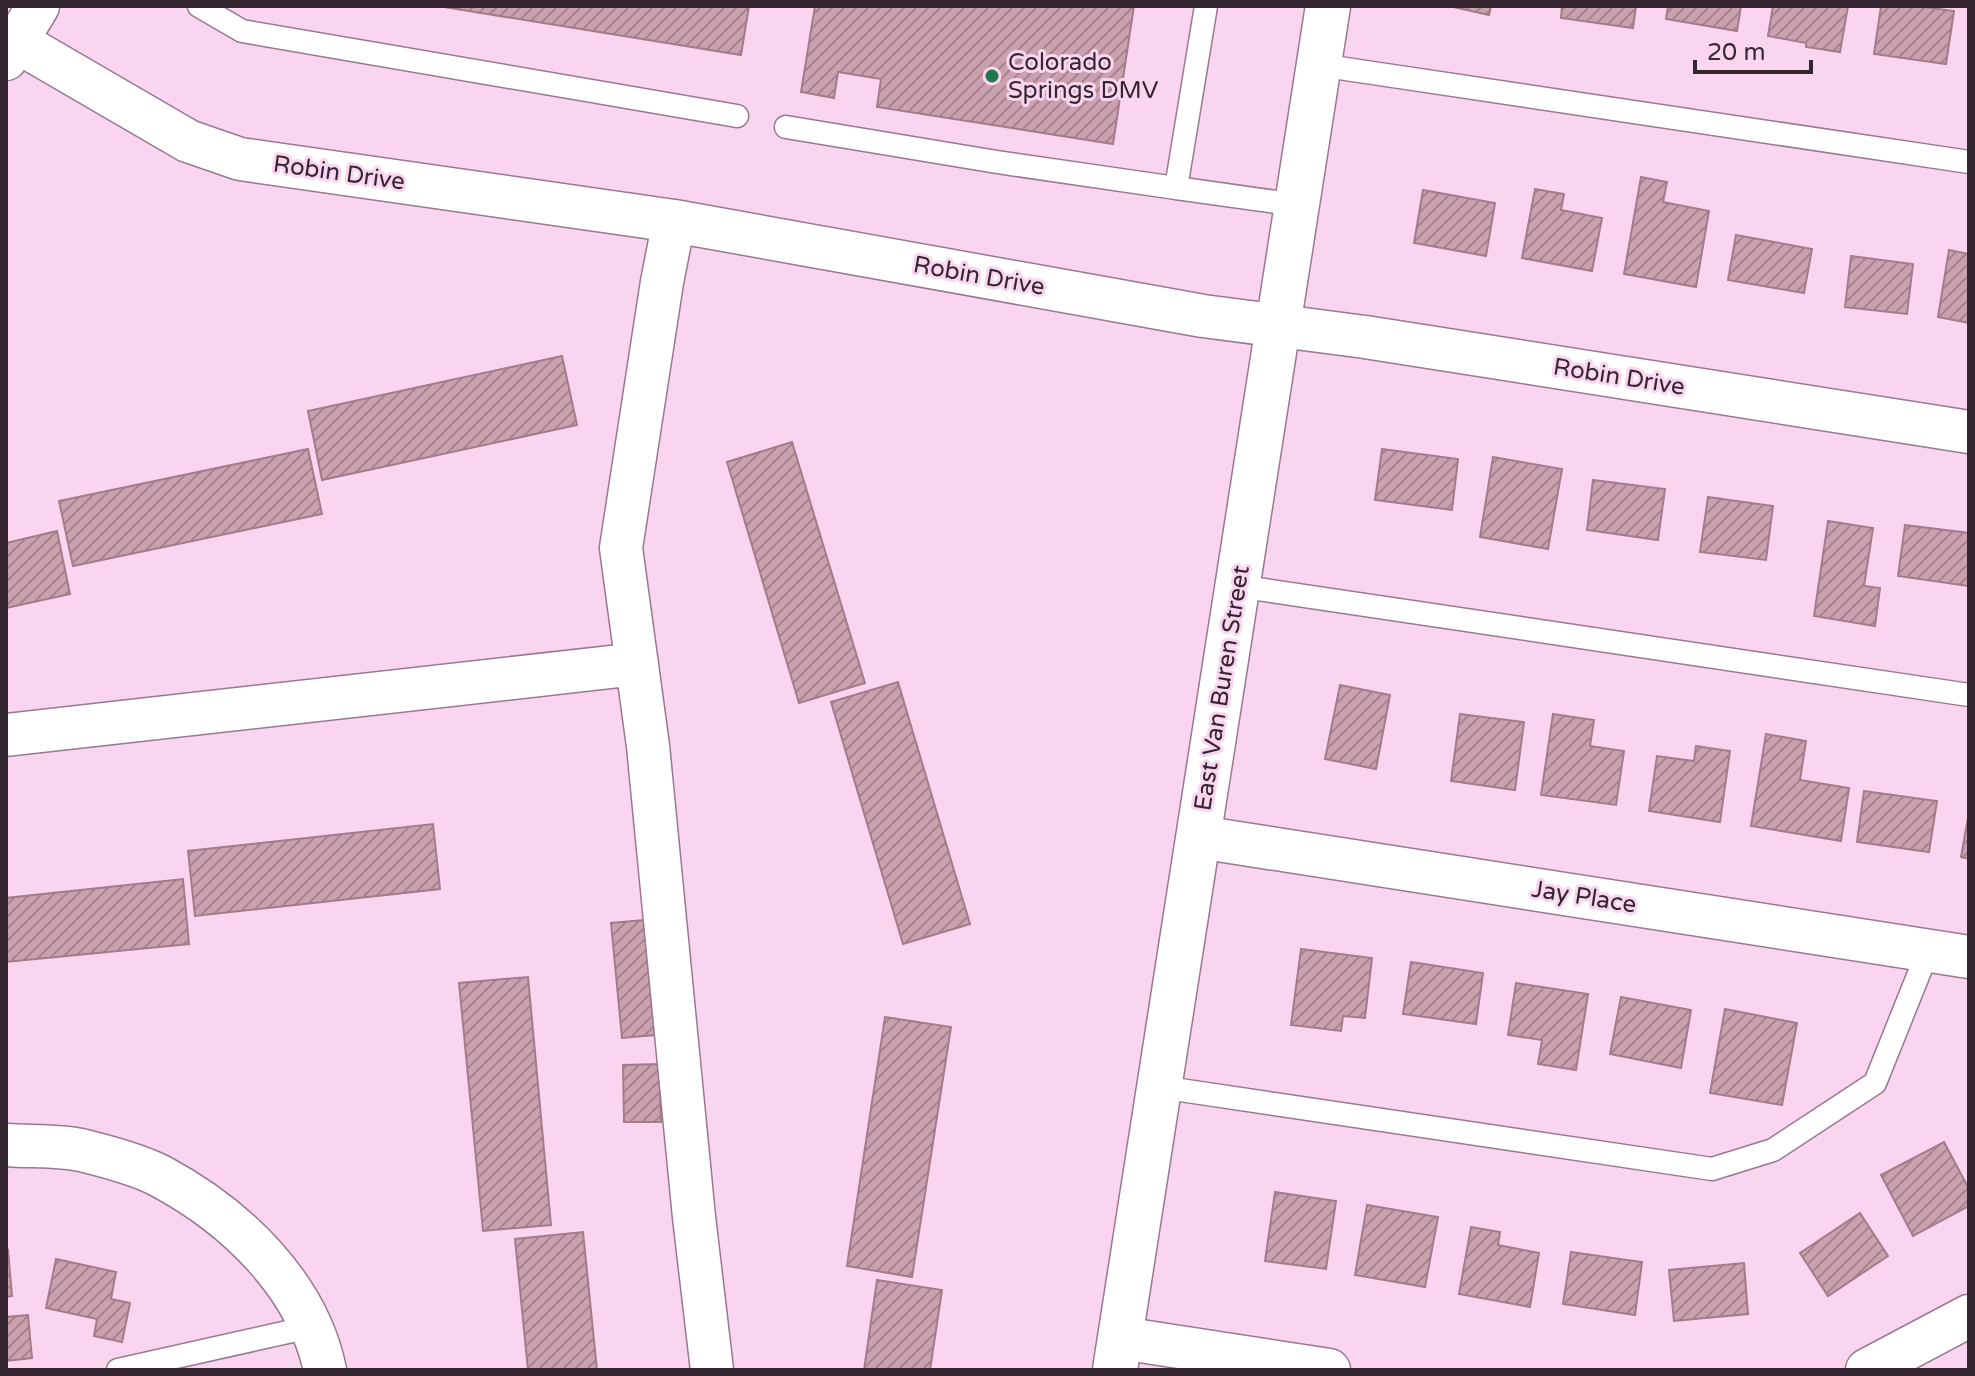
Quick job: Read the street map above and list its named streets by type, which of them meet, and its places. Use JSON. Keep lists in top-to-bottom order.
{
  "streets": {
    "street": ["Robin Drive", "East Van Buren Street", "Jay Place"]
  },
  "crossings": [
    ["Robin Drive", "East Van Buren Street"],
    ["East Van Buren Street", "Jay Place"]
  ],
  "places": ["Colorado Springs DMV"],
  "scale_bar": "20 m"
}
